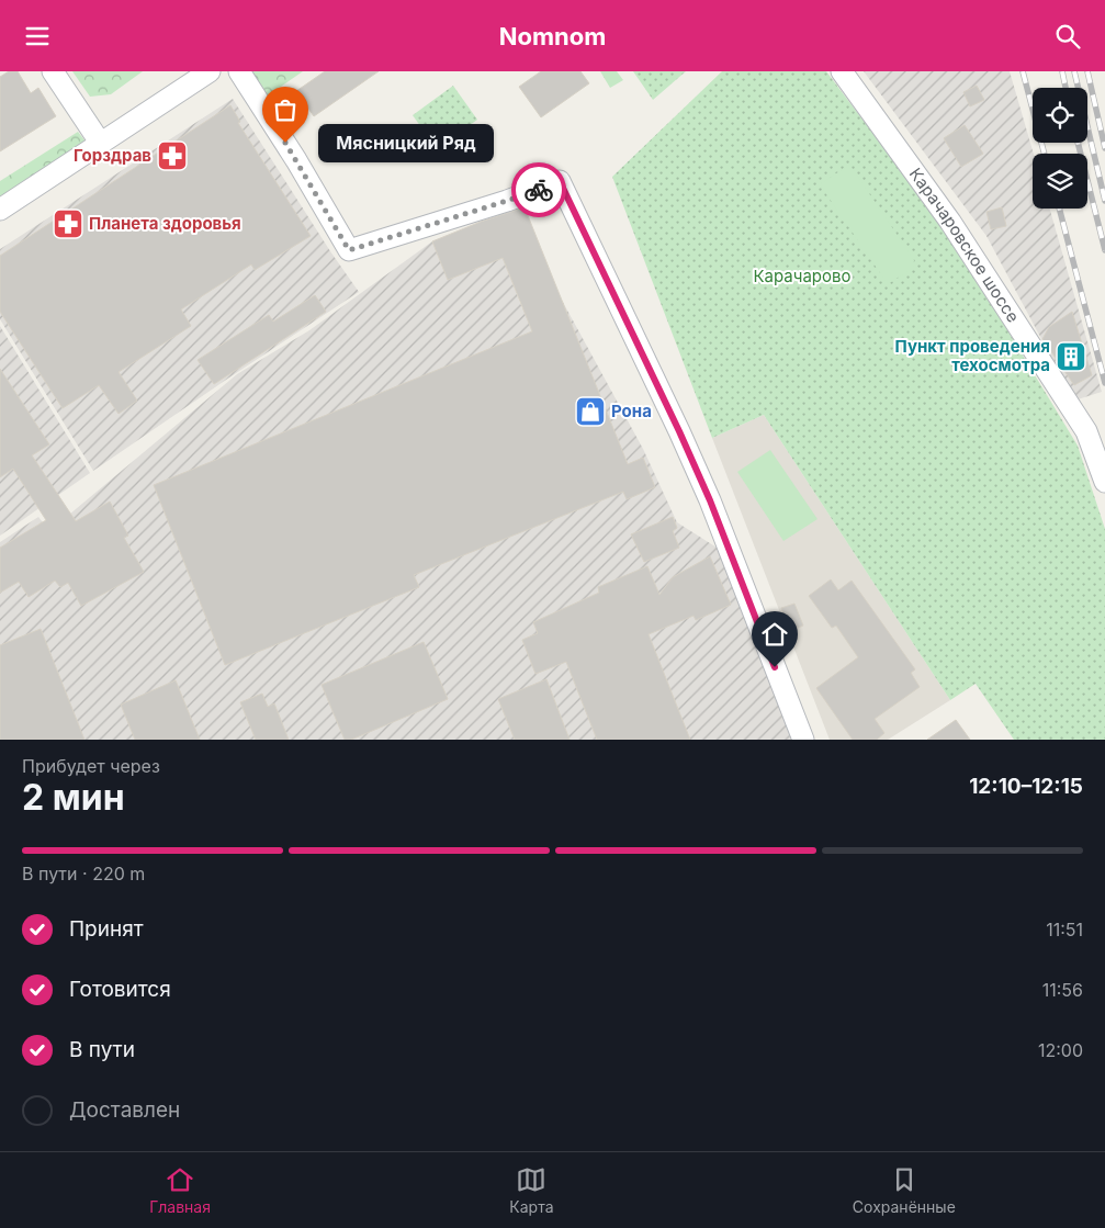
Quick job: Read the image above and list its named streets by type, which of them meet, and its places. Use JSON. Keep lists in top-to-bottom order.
{
  "streets": {
    "street": ["Карачаровское шоссе"]
  },
  "parks": ["Карачарово"],
  "places": {
    "other": ["Мясницкий Ряд"],
    "pharmacy": ["Горздрав", "Планета здоровья"],
    "building": ["Пункт проведения техосмотра"],
    "shop": ["Рона"]
  },
  "page": {
    "header": "Nomnom",
    "bubble": "Мясницкий Ряд",
    "heading": ["2 мин", "Прибудет через", "12:10–12:15"],
    "bar": "В пути · 220 m",
    "list": [
      ["Принят", "11:51"],
      ["Готовится", "11:56"],
      ["В пути", "12:00"],
      "Доставлен"
    ],
    "tabs": ["Главная", "Карта", "Сохранённые"]
  }
}
